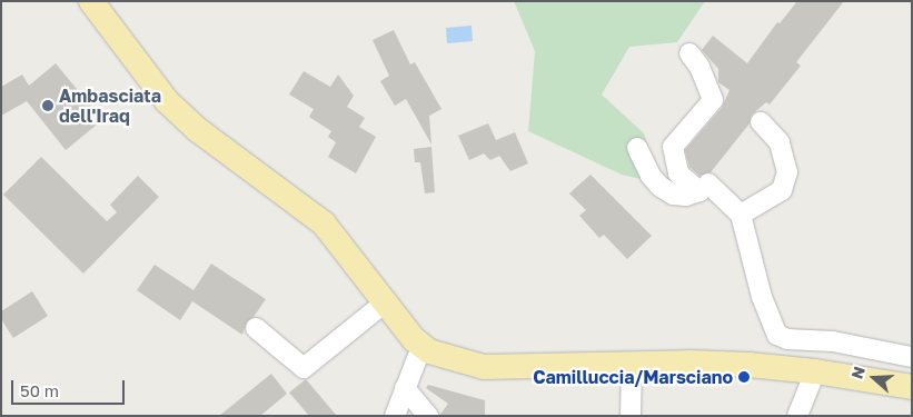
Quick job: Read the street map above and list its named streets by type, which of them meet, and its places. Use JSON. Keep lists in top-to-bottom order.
{
  "places": ["Ambasciata dell'Iraq", "Camilluccia/Marsciano"],
  "scale_bar": "50 m",
  "north": "left"
}
